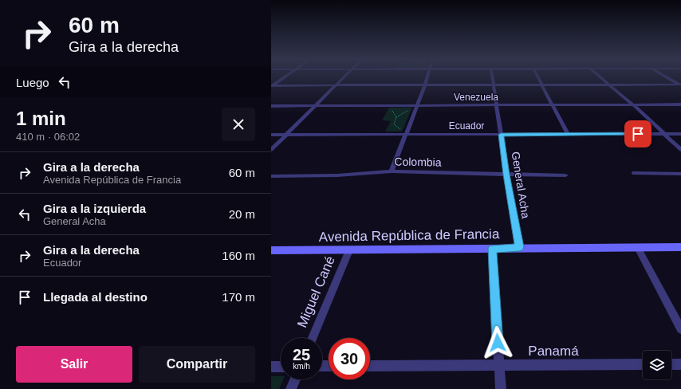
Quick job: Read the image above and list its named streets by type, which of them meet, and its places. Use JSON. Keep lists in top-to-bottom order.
{
  "streets": {
    "main road": ["Avenida República de Francia"],
    "street": [
      "Venezuela",
      "Ecuador",
      "Colombia",
      "General Acha",
      "Miguel Cané",
      "Panamá"
    ]
  },
  "crossings": [
    ["Venezuela", "General Acha"],
    ["Ecuador", "General Acha"],
    ["Colombia", "General Acha"],
    ["General Acha", "Avenida República de Francia"],
    ["Avenida República de Francia", "Miguel Cané"]
  ],
  "page": {
    "turn": ["60 m", "Gira a la derecha"],
    "then": "Luego",
    "heading": ["1 min", "410 m · 06:02"],
    "list": [
      {
        "name": "Gira a la derecha",
        "note": "Avenida República de Francia",
        "value": "60 m"
      },
      {
        "name": "Gira a la izquierda",
        "note": "General Acha",
        "value": "20 m"
      },
      {
        "name": "Gira a la derecha",
        "note": "Ecuador",
        "value": "160 m"
      },
      {
        "name": "Llegada al destino",
        "value": "170 m"
      }
    ],
    "speed": "25 km/h",
    "limit": "30",
    "buttons": ["Salir", "Compartir"]
  }
}
